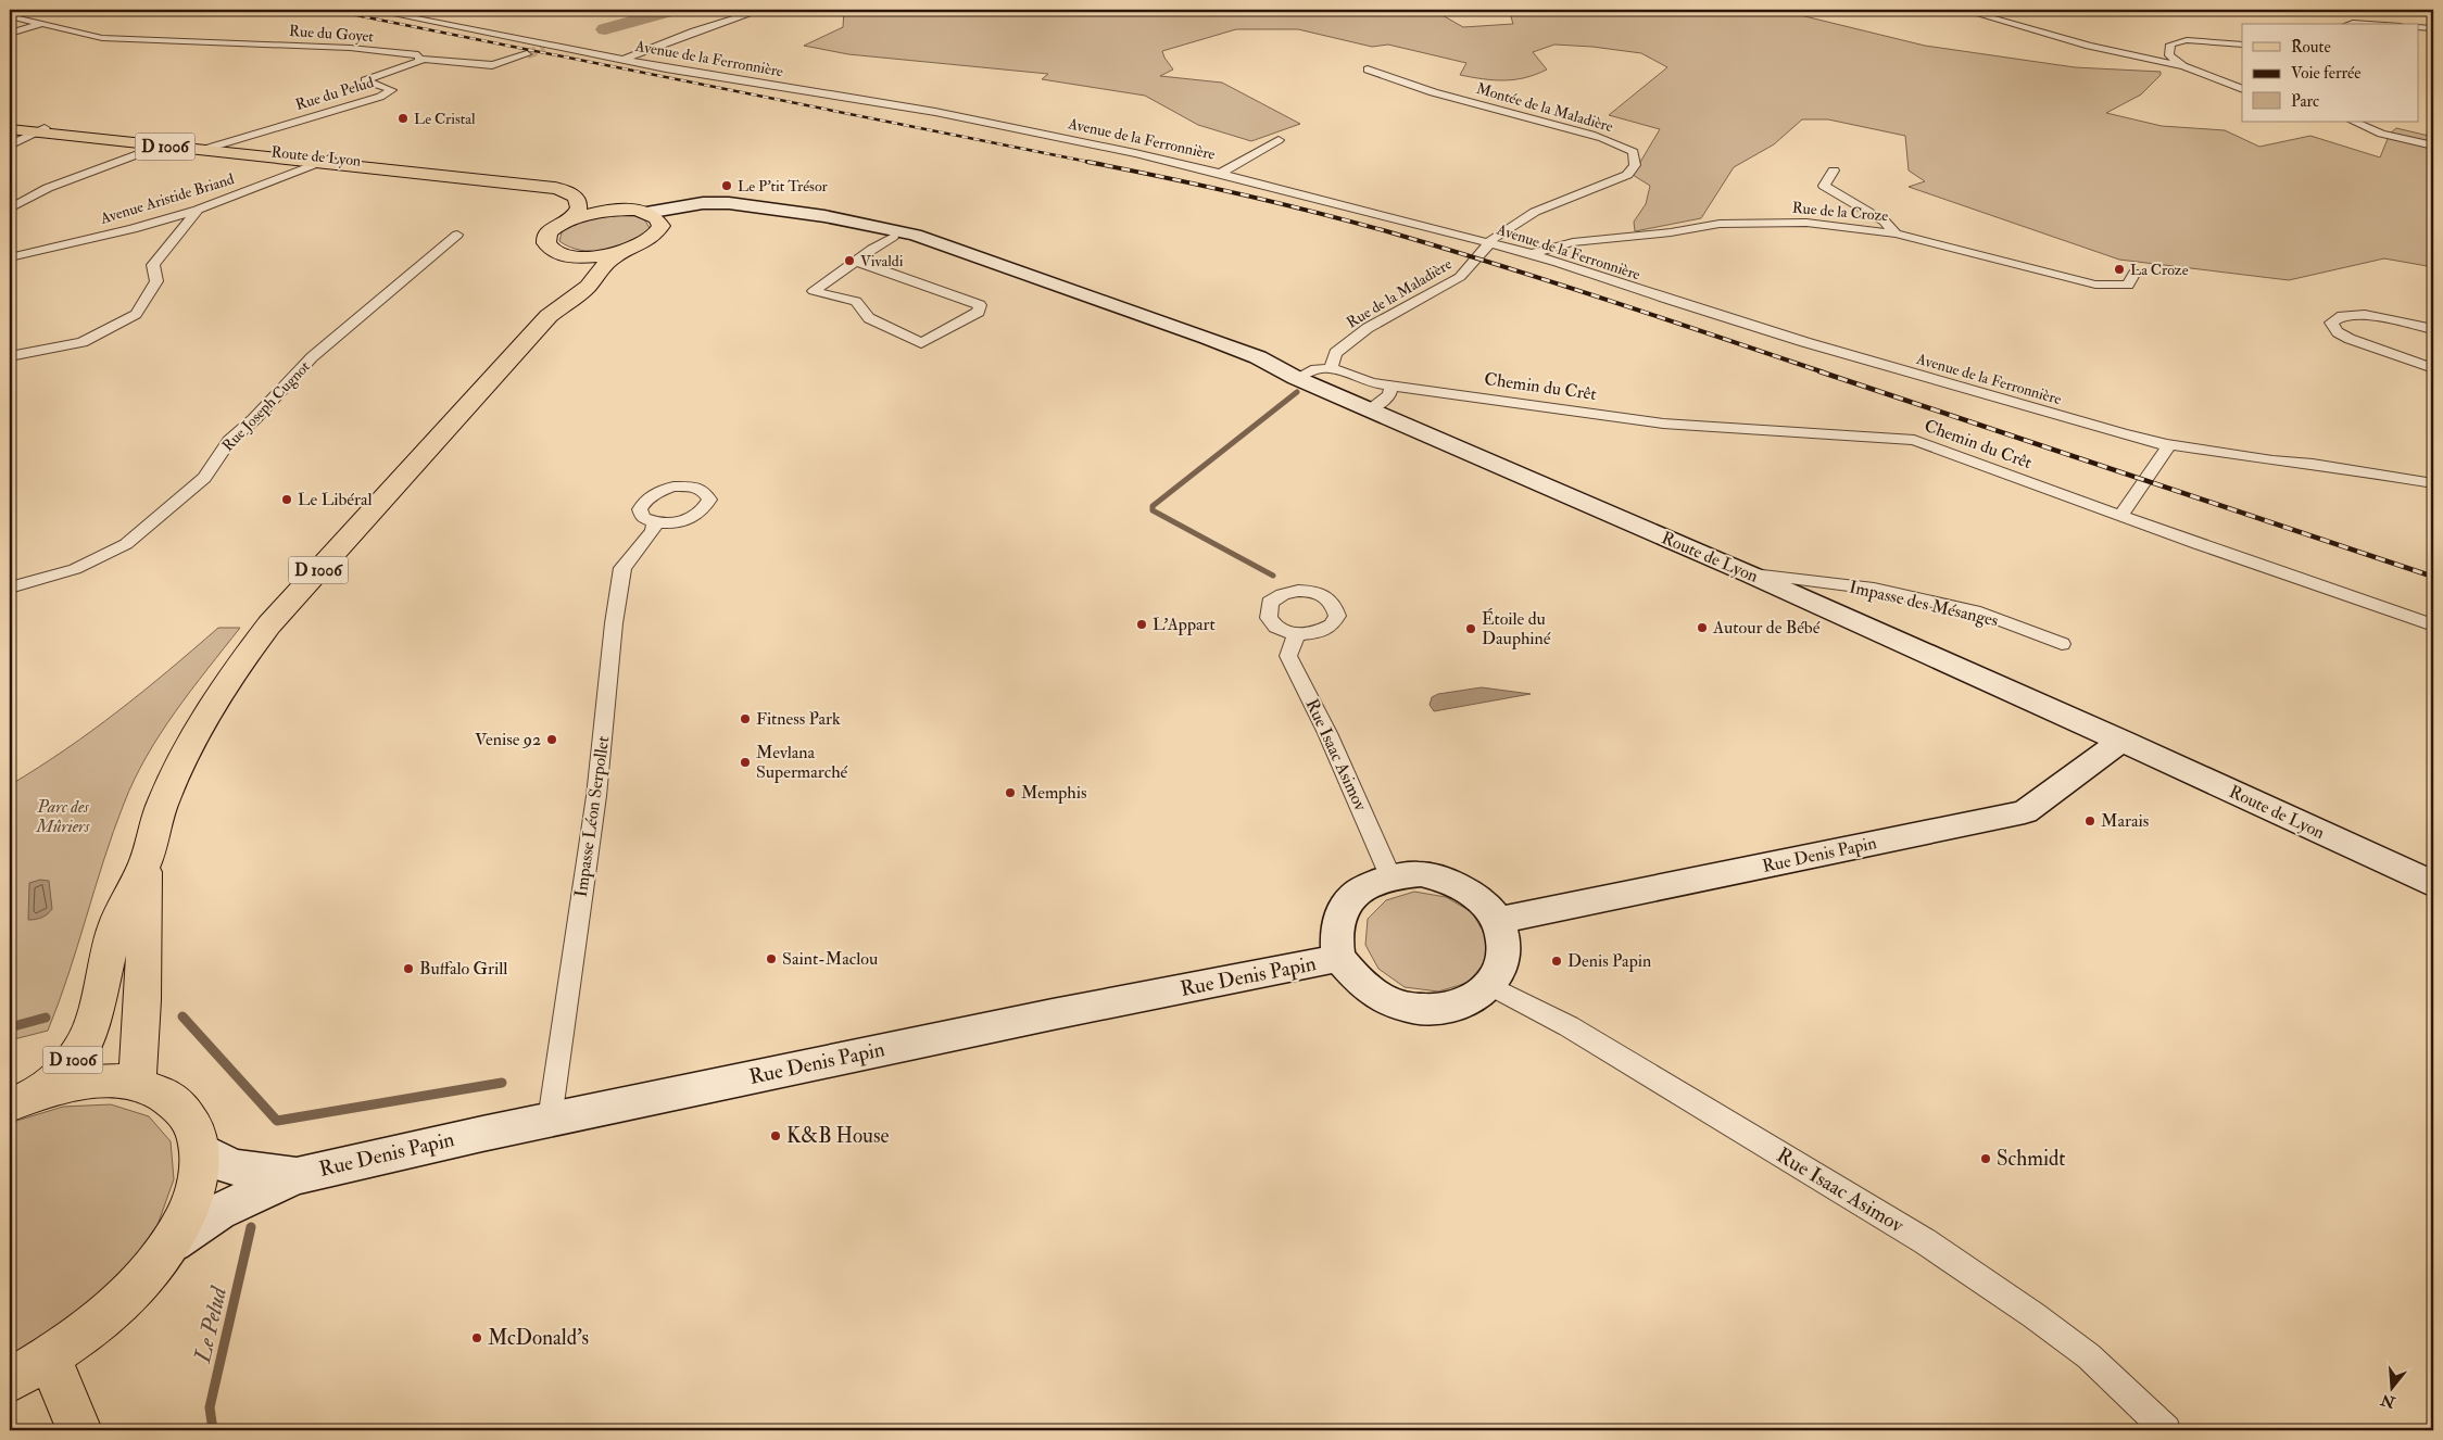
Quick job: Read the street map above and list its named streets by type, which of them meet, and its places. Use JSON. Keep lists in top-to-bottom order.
{
  "streets": {
    "main road": ["D 1006", "Route de Lyon", "Rue Denis Papin"],
    "street": [
      "Rue du Goyet",
      "Avenue de la Ferronnière",
      "Rue du Pelud",
      "Montée de la Maladière",
      "Avenue Aristide Briand",
      "Rue de la Croze",
      "Rue de la Maladière",
      "Chemin du Crêt",
      "Rue Joseph Cugnot",
      "Impasse des Mésanges",
      "Rue Isaac Asimov",
      "Impasse Léon Serpollet"
    ]
  },
  "crossings": [
    ["Rue du Goyet", "Rue du Pelud"],
    ["Avenue de la Ferronnière", "Montée de la Maladière"],
    ["Avenue de la Ferronnière", "Rue de la Croze"],
    ["Avenue de la Ferronnière", "Rue de la Maladière"],
    ["Rue du Pelud", "Route de Lyon"],
    ["Montée de la Maladière", "Rue de la Maladière"],
    ["D 1006", "Route de Lyon"],
    ["Route de Lyon", "Avenue Aristide Briand"],
    ["Route de Lyon", "Impasse des Mésanges"],
    ["Route de Lyon", "Rue Denis Papin"],
    ["Rue de la Maladière", "Chemin du Crêt"],
    ["Rue Isaac Asimov", "Rue Denis Papin"],
    ["Impasse Léon Serpollet", "Rue Denis Papin"]
  ],
  "water": ["Le Pelud"],
  "parks": ["Parc des Mûriers"],
  "places": [
    "Le Cristal",
    "Le P'tit Trésor",
    "Vivaldi",
    "La Croze",
    "Le Libéral",
    "L'Appart",
    "Autour de Bébé",
    "Étoile du Dauphiné",
    "Fitness Park",
    "Venise 92",
    "Mevlana Supermarché",
    "Memphis",
    "Marais",
    "Saint-Maclou",
    "Denis Papin",
    "Buffalo Grill",
    "K&B House",
    "Schmidt",
    "McDonald's"
  ],
  "legend": ["Route", "Voie ferrée", "Parc"],
  "north": "bottom"
}
